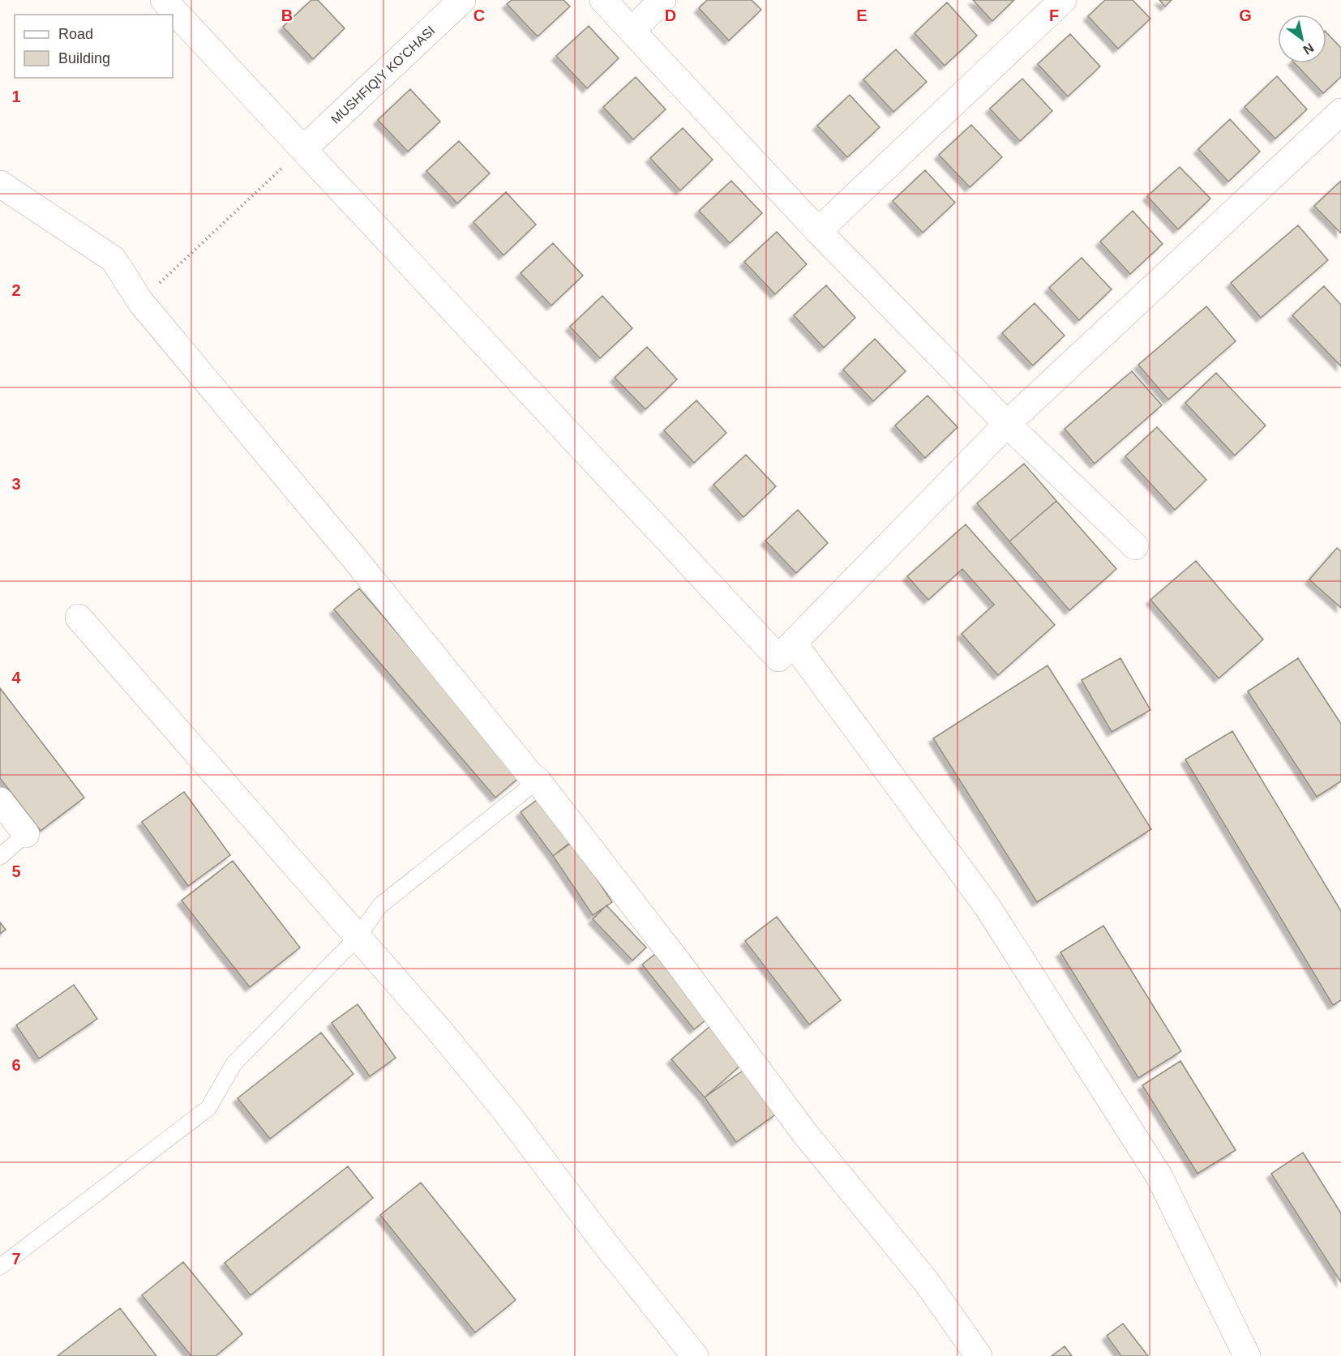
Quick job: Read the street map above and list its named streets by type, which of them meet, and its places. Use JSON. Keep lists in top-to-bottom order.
{
  "streets": {
    "street": ["MUSHFIQIY KO'CHASI"]
  },
  "legend": ["Road", "Building"],
  "north": "bottom right",
  "grid": {
    "columns": [
      "B",
      "C",
      "D",
      "E",
      "F",
      "G"
    ],
    "rows": [
      "1",
      "2",
      "3",
      "4",
      "5",
      "6",
      "7"
    ]
  }
}
